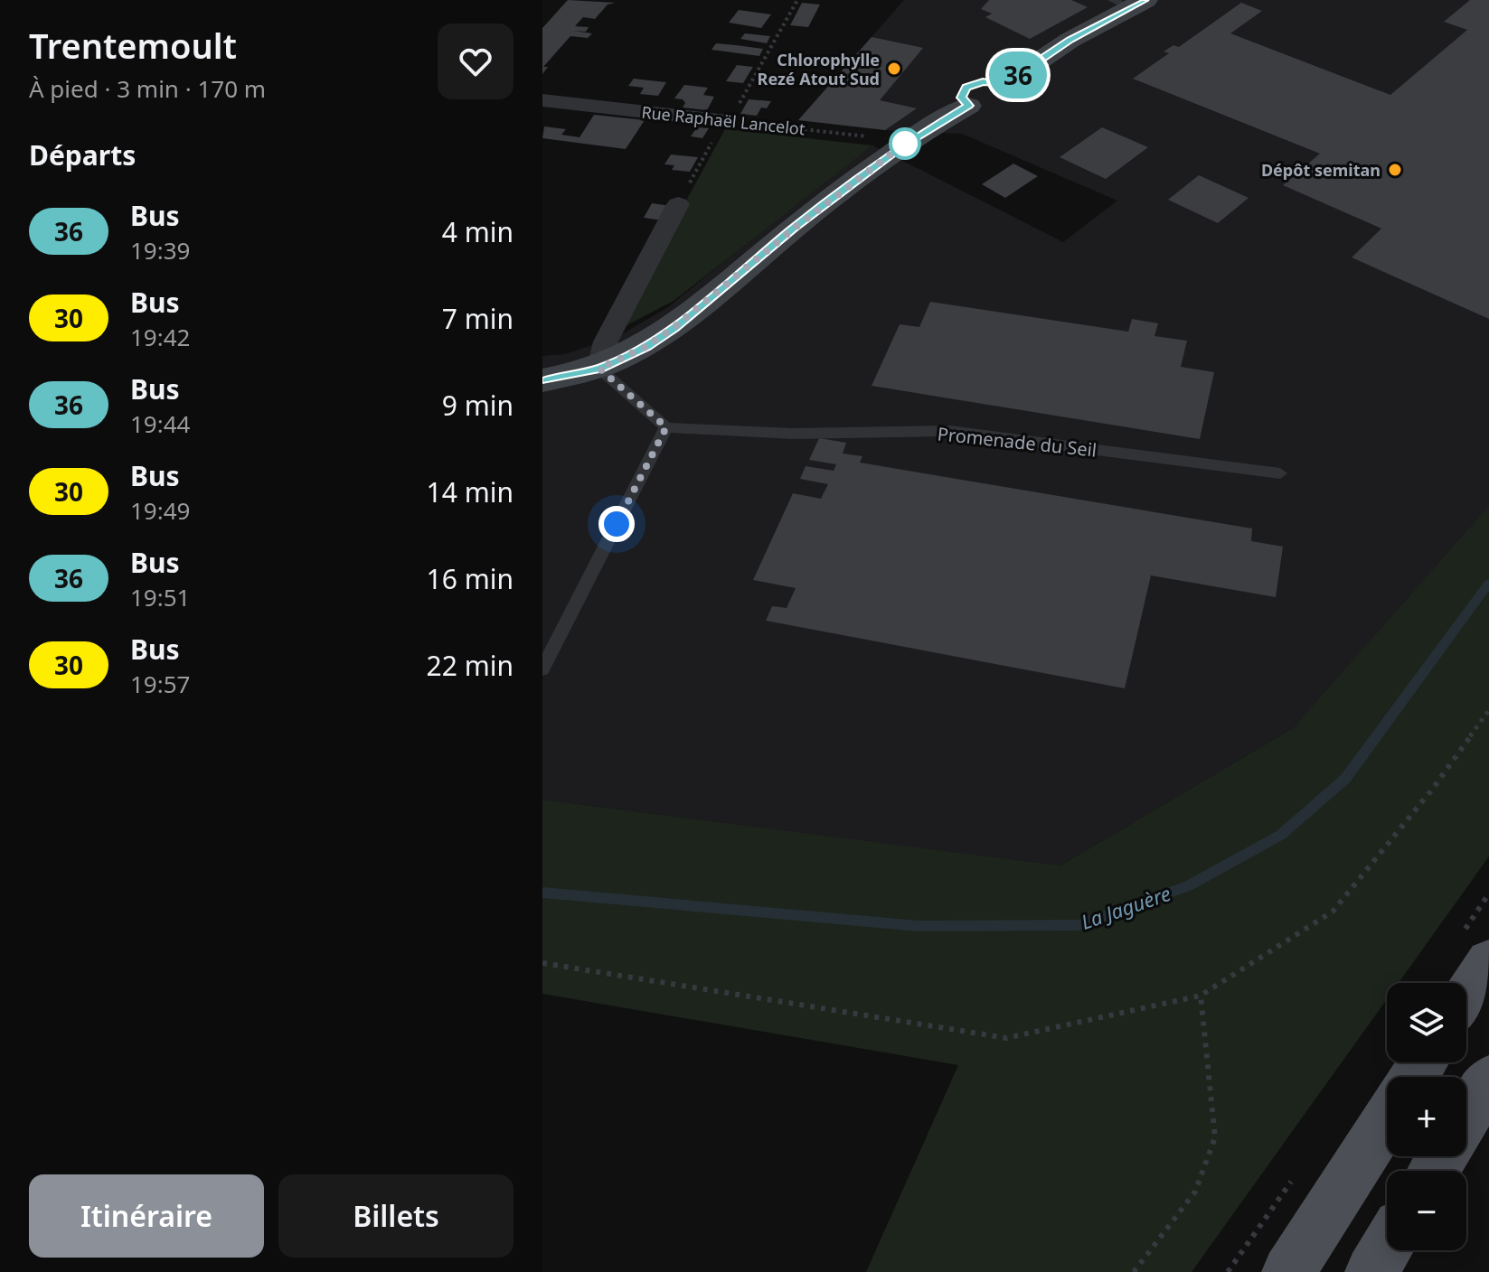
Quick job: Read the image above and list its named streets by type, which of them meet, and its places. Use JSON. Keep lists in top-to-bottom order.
{
  "streets": {
    "street": ["Rue Raphaël Lancelot"],
    "lane": ["Promenade du Seil"]
  },
  "water": ["La Jaguère"],
  "places": ["Chlorophylle Rezé Atout Sud", "Dépôt semitan"],
  "lines": ["bus line 36"],
  "page": {
    "heading": [
      ["Trentemoult", "À pied · 3 min · 170 m"],
      "Départs"
    ],
    "on_map": "36",
    "list": [
      {
        "mark": "36",
        "name": "Bus",
        "note": "19:39",
        "value": "4 min"
      },
      {
        "mark": "30",
        "name": "Bus",
        "note": "19:42",
        "value": "7 min"
      },
      {
        "mark": "36",
        "name": "Bus",
        "note": "19:44",
        "value": "9 min"
      },
      {
        "mark": "30",
        "name": "Bus",
        "note": "19:49",
        "value": "14 min"
      },
      {
        "mark": "36",
        "name": "Bus",
        "note": "19:51",
        "value": "16 min"
      },
      {
        "mark": "30",
        "name": "Bus",
        "note": "19:57",
        "value": "22 min"
      }
    ],
    "map_buttons": ["+", "−"],
    "buttons": ["Itinéraire", "Billets"]
  }
}
